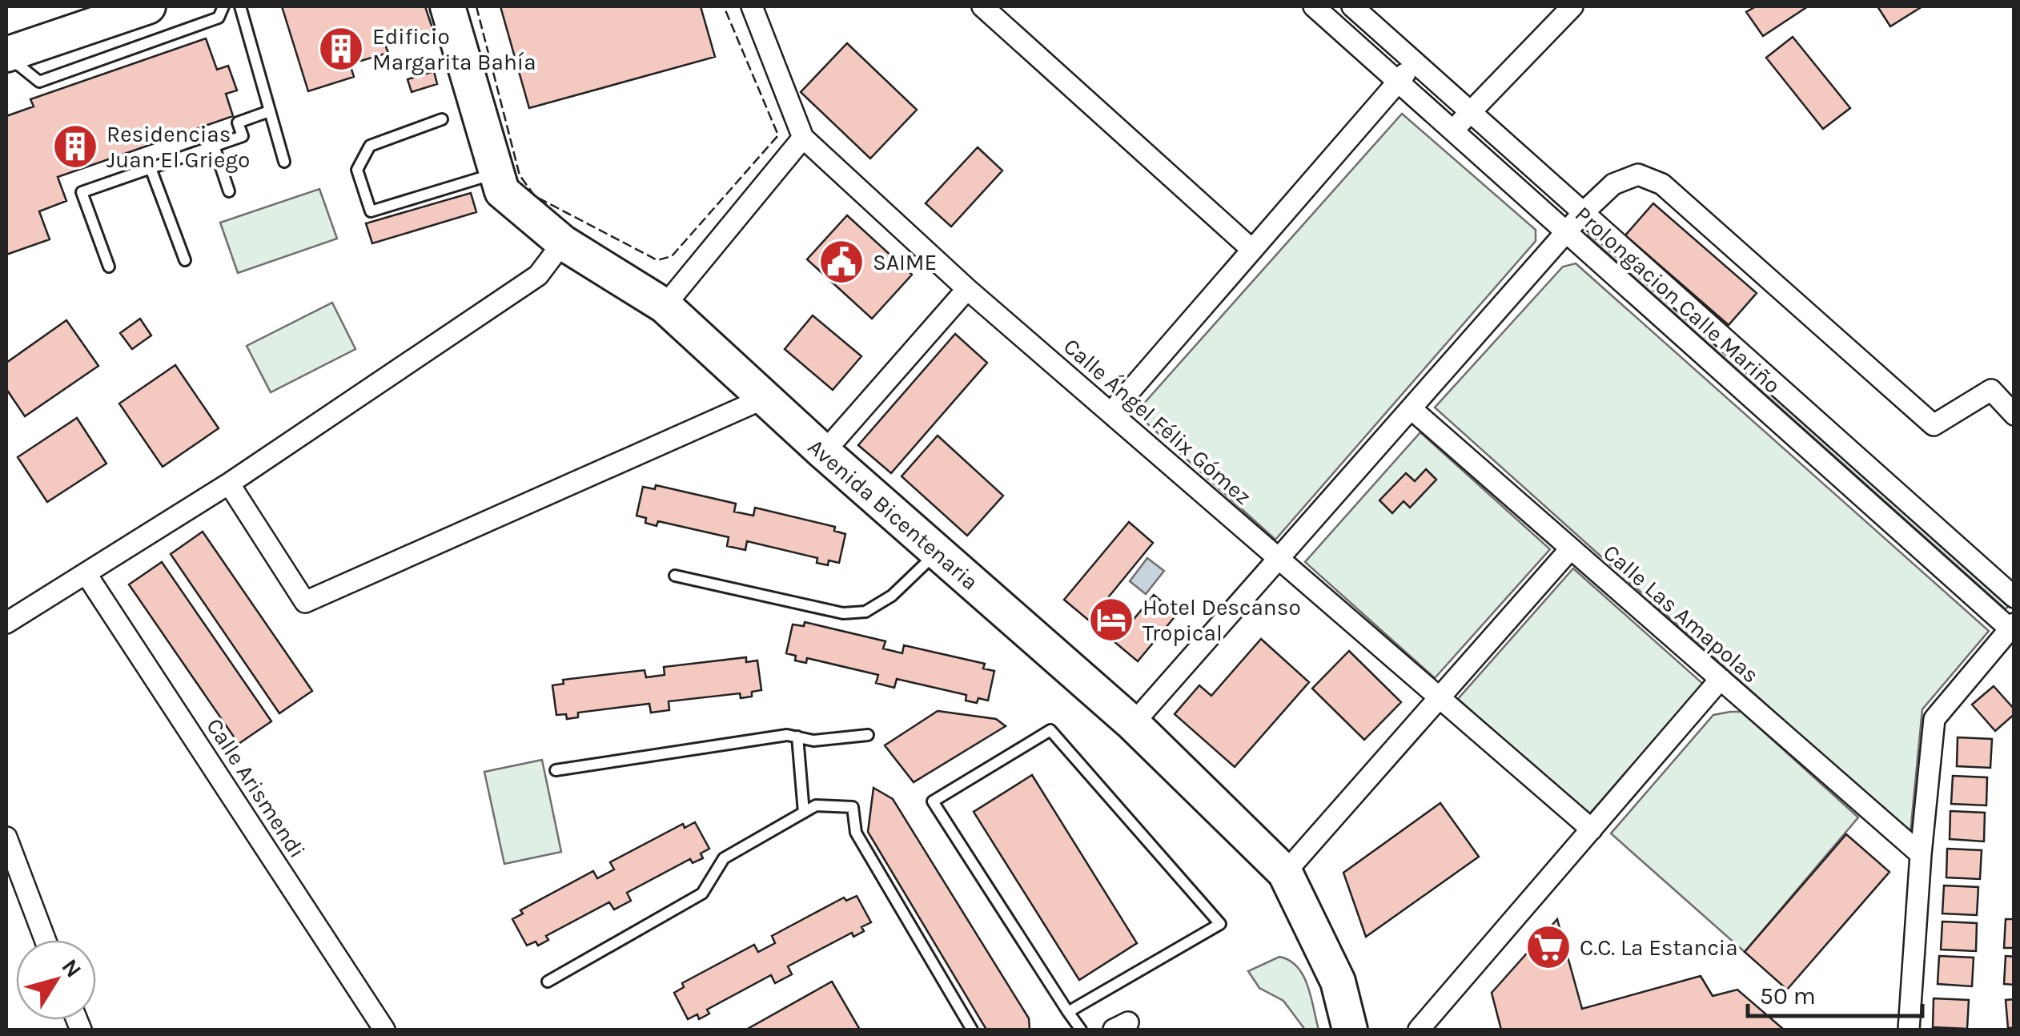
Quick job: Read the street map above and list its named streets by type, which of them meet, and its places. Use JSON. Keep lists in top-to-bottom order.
{
  "streets": {
    "main road": ["Avenida Bicentenaria"],
    "street": [
      "Prolongacion Calle Mariño",
      "Calle Ángel Félix Gómez",
      "Calle Las Amapolas",
      "Calle Arismendi"
    ]
  },
  "places": {
    "building": ["Edificio Margarita Bahía", "Residencias Juan El Griego"],
    "public building": ["SAIME"],
    "hotel": ["Hotel Descanso Tropical"],
    "supermarket": ["C.C. La Estancia"]
  },
  "scale_bar": "50 m",
  "north": "top right"
}
